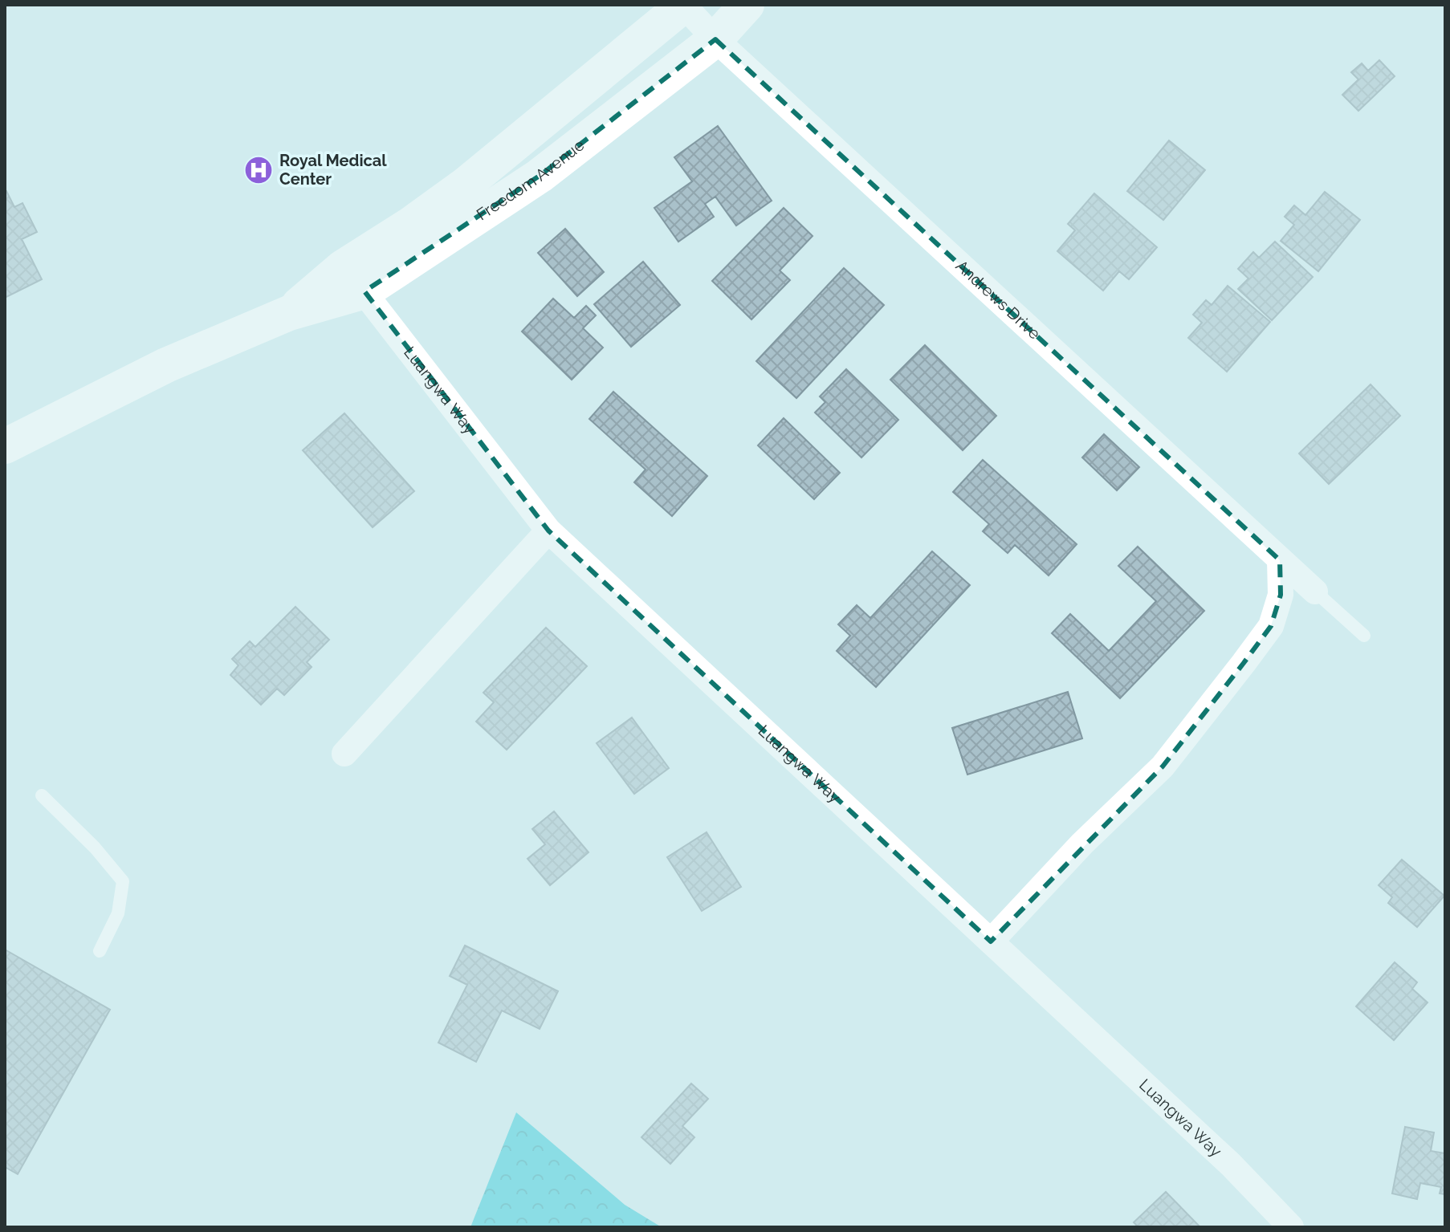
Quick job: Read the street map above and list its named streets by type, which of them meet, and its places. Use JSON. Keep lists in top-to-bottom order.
{
  "streets": {
    "main road": ["Freedom Avenue"],
    "street": ["Andrews Drive", "Luangwa Way"]
  },
  "crossings": [
    ["Freedom Avenue", "Andrews Drive"],
    ["Freedom Avenue", "Luangwa Way"]
  ],
  "places": {
    "hospital": ["Royal Medical Center"]
  }
}
